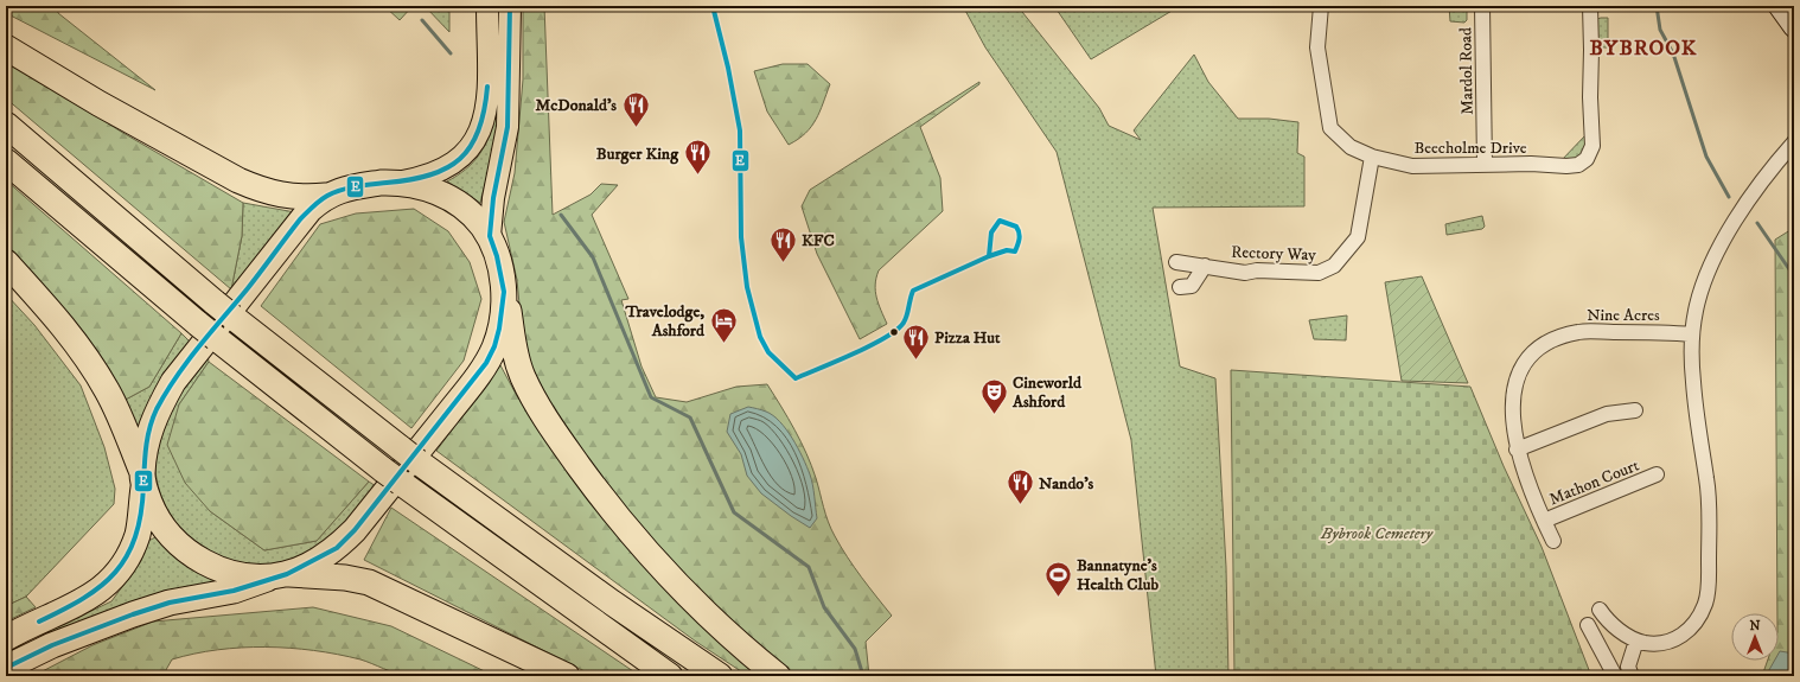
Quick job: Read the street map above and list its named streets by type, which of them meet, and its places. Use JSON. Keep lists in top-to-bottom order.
{
  "streets": {
    "street": [
      "Mardol Road",
      "Beecholme Drive",
      "Rectory Way",
      "Nine Acres",
      "Mathon Court"
    ]
  },
  "crossings": [
    ["Mardol Road", "Beecholme Drive"],
    ["Beecholme Drive", "Rectory Way"],
    ["Nine Acres", "Mathon Court"]
  ],
  "districts": ["BYBROOK"],
  "parks": ["Bybrook Cemetery"],
  "places": {
    "restaurant": [
      "McDonald's",
      "Burger King",
      "KFC",
      "Pizza Hut",
      "Nando's"
    ],
    "hotel": ["Travelodge, Ashford"],
    "theatre": ["Cineworld Ashford"],
    "sports": ["Bannatyne's Health Club"]
  },
  "lines": ["transit line E"],
  "north": "top"
}
